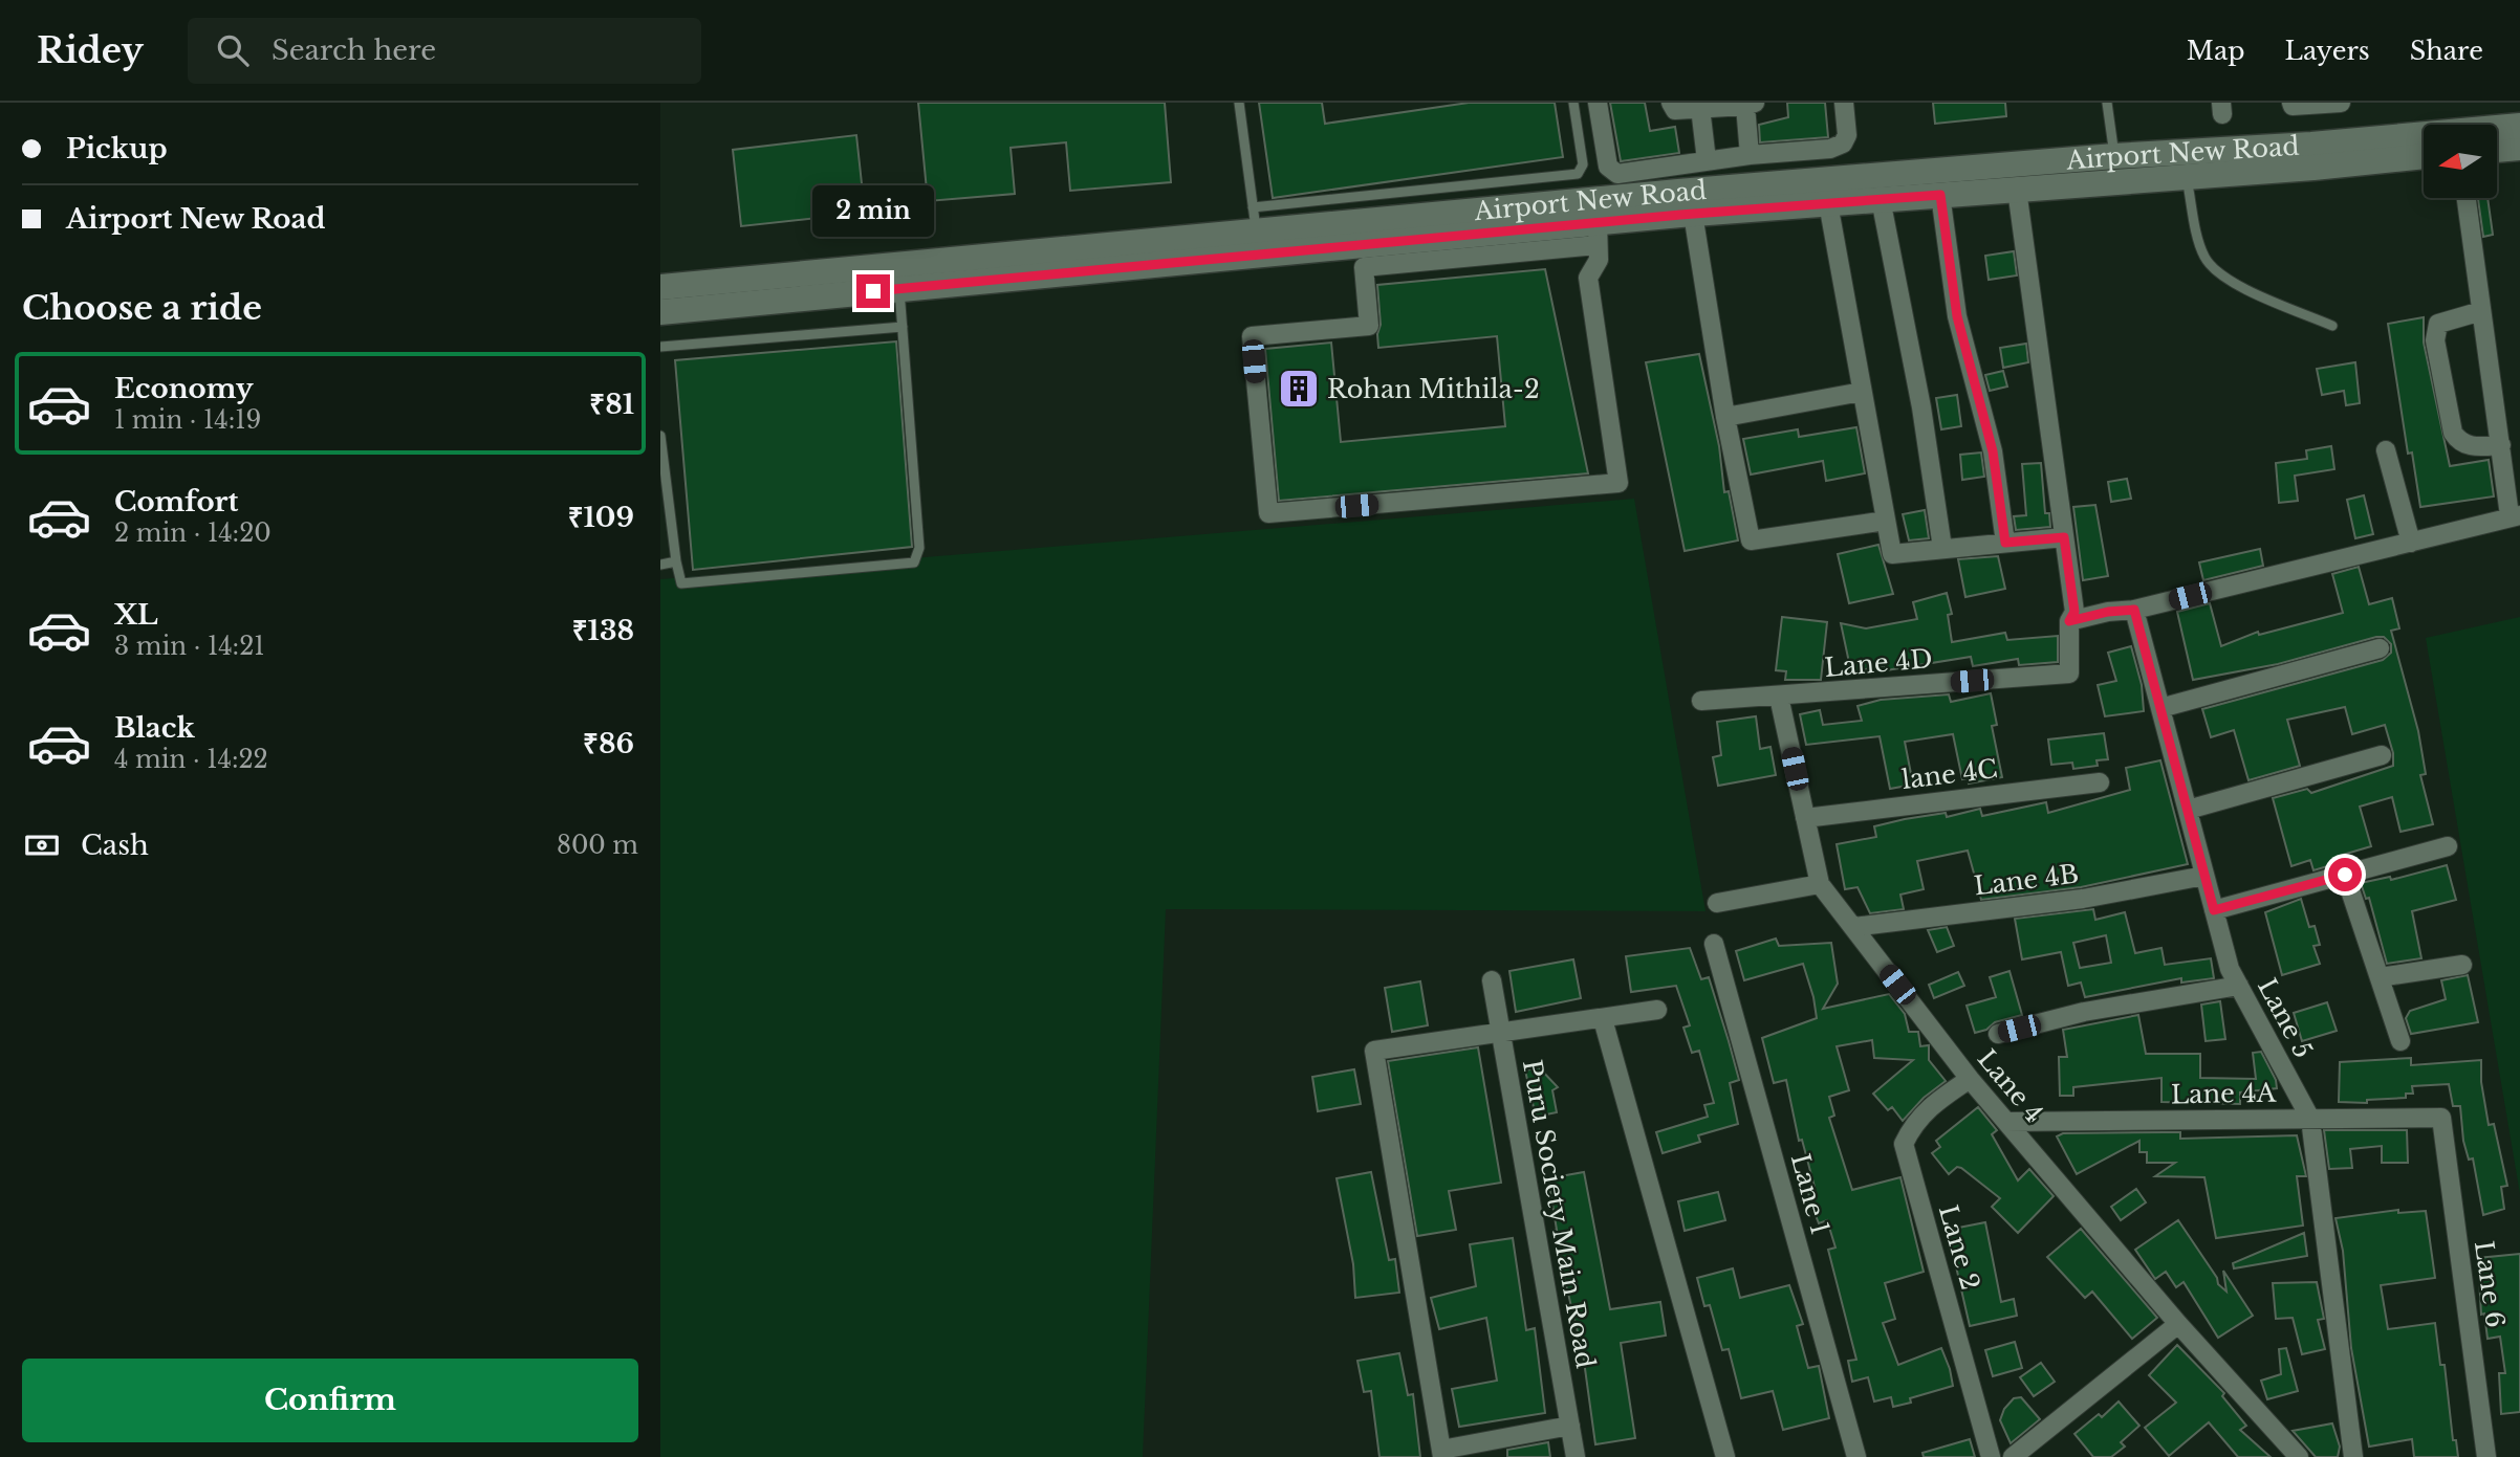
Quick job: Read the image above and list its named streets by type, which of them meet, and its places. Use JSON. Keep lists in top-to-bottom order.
{
  "streets": {
    "main road": ["Airport New Road"],
    "street": [
      "Lane 4D",
      "lane 4C",
      "Lane 4B",
      "Lane 5",
      "Lane 4",
      "Lane 4A",
      "Lane 1",
      "Puru Society Main Road",
      "Lane 2",
      "Lane 6"
    ]
  },
  "crossings": [
    ["Lane 4D", "Lane 4"],
    ["lane 4C", "Lane 4"],
    ["Lane 4B", "Lane 5"],
    ["Lane 4B", "Lane 4"],
    ["Lane 5", "Lane 4A"],
    ["Lane 4", "Lane 4A"],
    ["Lane 4", "Lane 2"],
    ["Lane 4A", "Lane 6"]
  ],
  "places": {
    "building": ["Rohan Mithila-2"]
  },
  "north": "left",
  "page": {
    "header": "Ridey",
    "search": "Search here",
    "nav": ["Map", "Layers", "Share"],
    "banner": ["Pickup", "Airport New Road"],
    "bubble": "2 min",
    "heading": "Choose a ride",
    "list": [
      {
        "name": "Economy",
        "note": "1 min · 14:19",
        "value": "₹81"
      },
      {
        "name": "Comfort",
        "note": "2 min · 14:20",
        "value": "₹109"
      },
      {
        "name": "XL",
        "note": "3 min · 14:21",
        "value": "₹138"
      },
      {
        "name": "Black",
        "note": "4 min · 14:22",
        "value": "₹86"
      }
    ],
    "pay": ["Cash", "800 m"],
    "buttons": "Confirm"
  }
}
